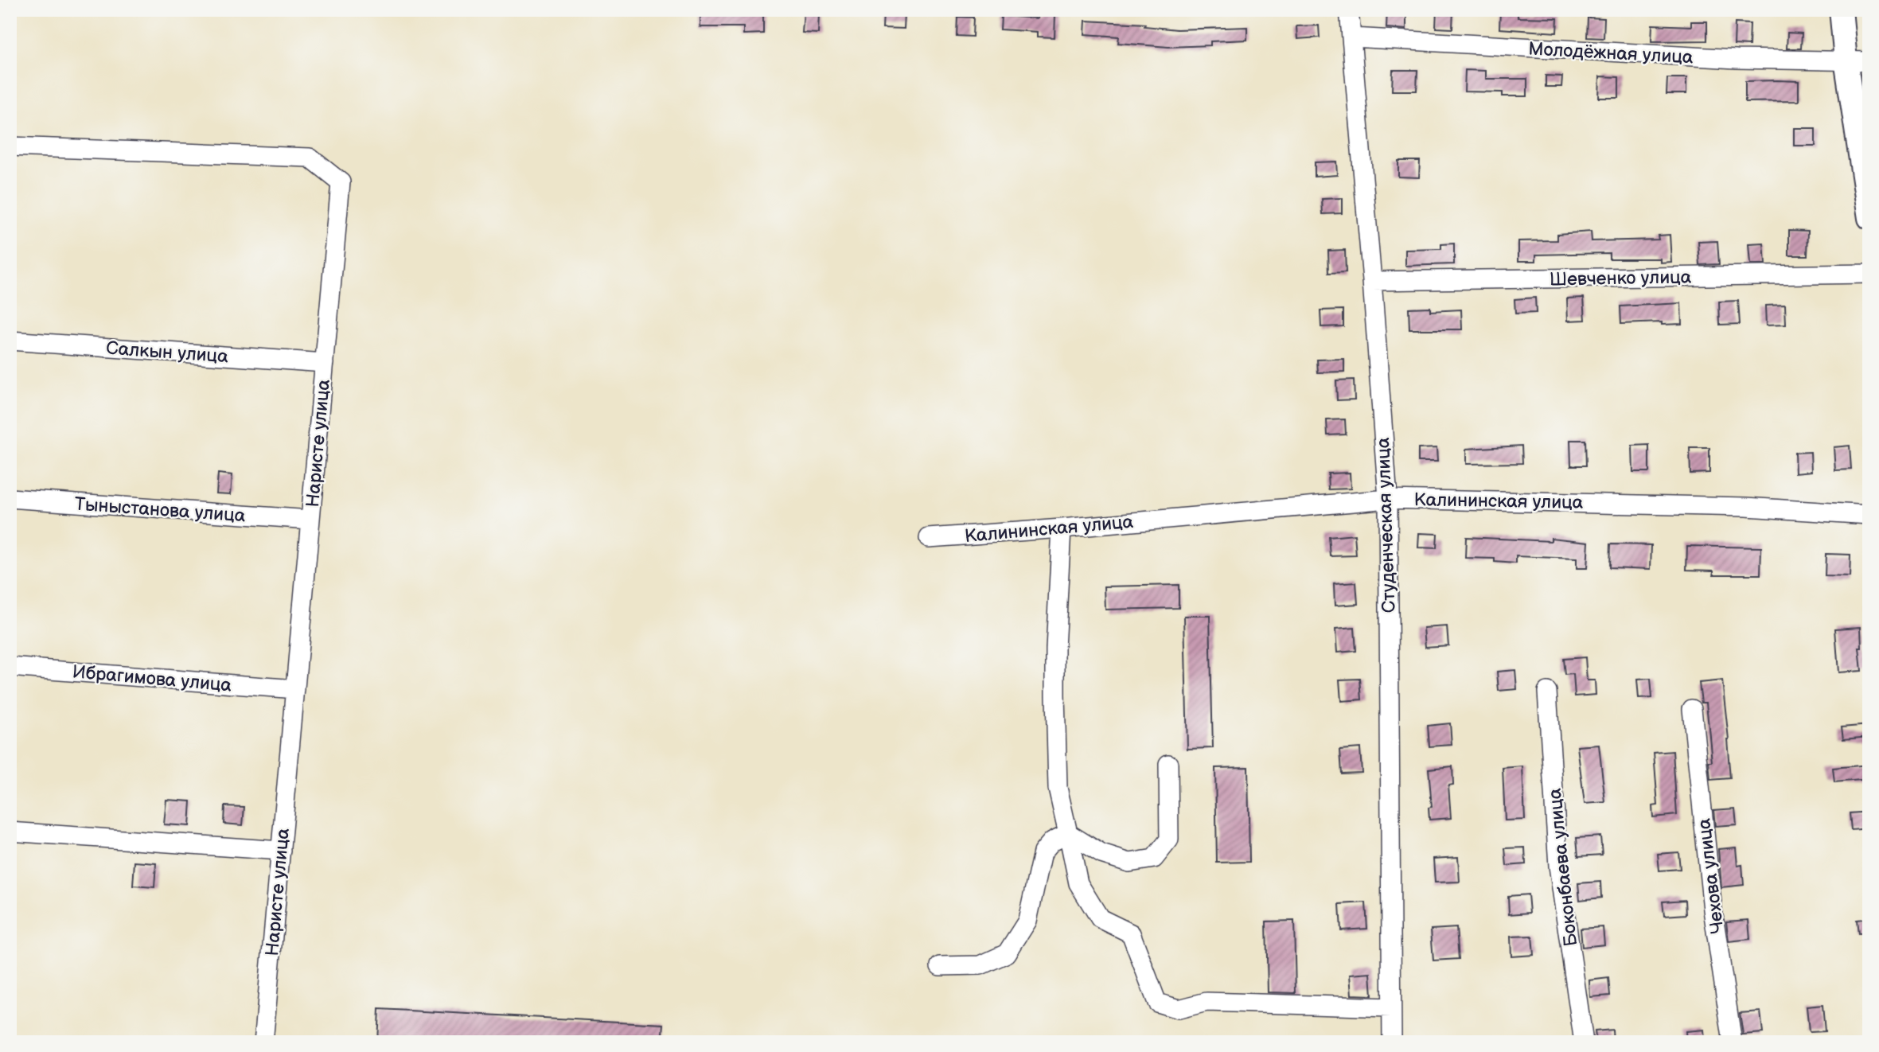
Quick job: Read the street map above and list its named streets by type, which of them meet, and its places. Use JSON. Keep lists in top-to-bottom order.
{
  "streets": {
    "street": [
      "Молодёжная улица",
      "Шевченко улица",
      "Салкын улица",
      "Наристе улица",
      "Калининская улица",
      "Тыныстанова улица",
      "Студенческая улица",
      "Ибрагимова улица",
      "Боконбаева улица",
      "Чехова улица"
    ]
  },
  "crossings": [
    ["Молодёжная улица", "Студенческая улица"],
    ["Шевченко улица", "Студенческая улица"],
    ["Салкын улица", "Наристе улица"],
    ["Наристе улица", "Тыныстанова улица"],
    ["Наристе улица", "Ибрагимова улица"],
    ["Калининская улица", "Студенческая улица"]
  ]
}
